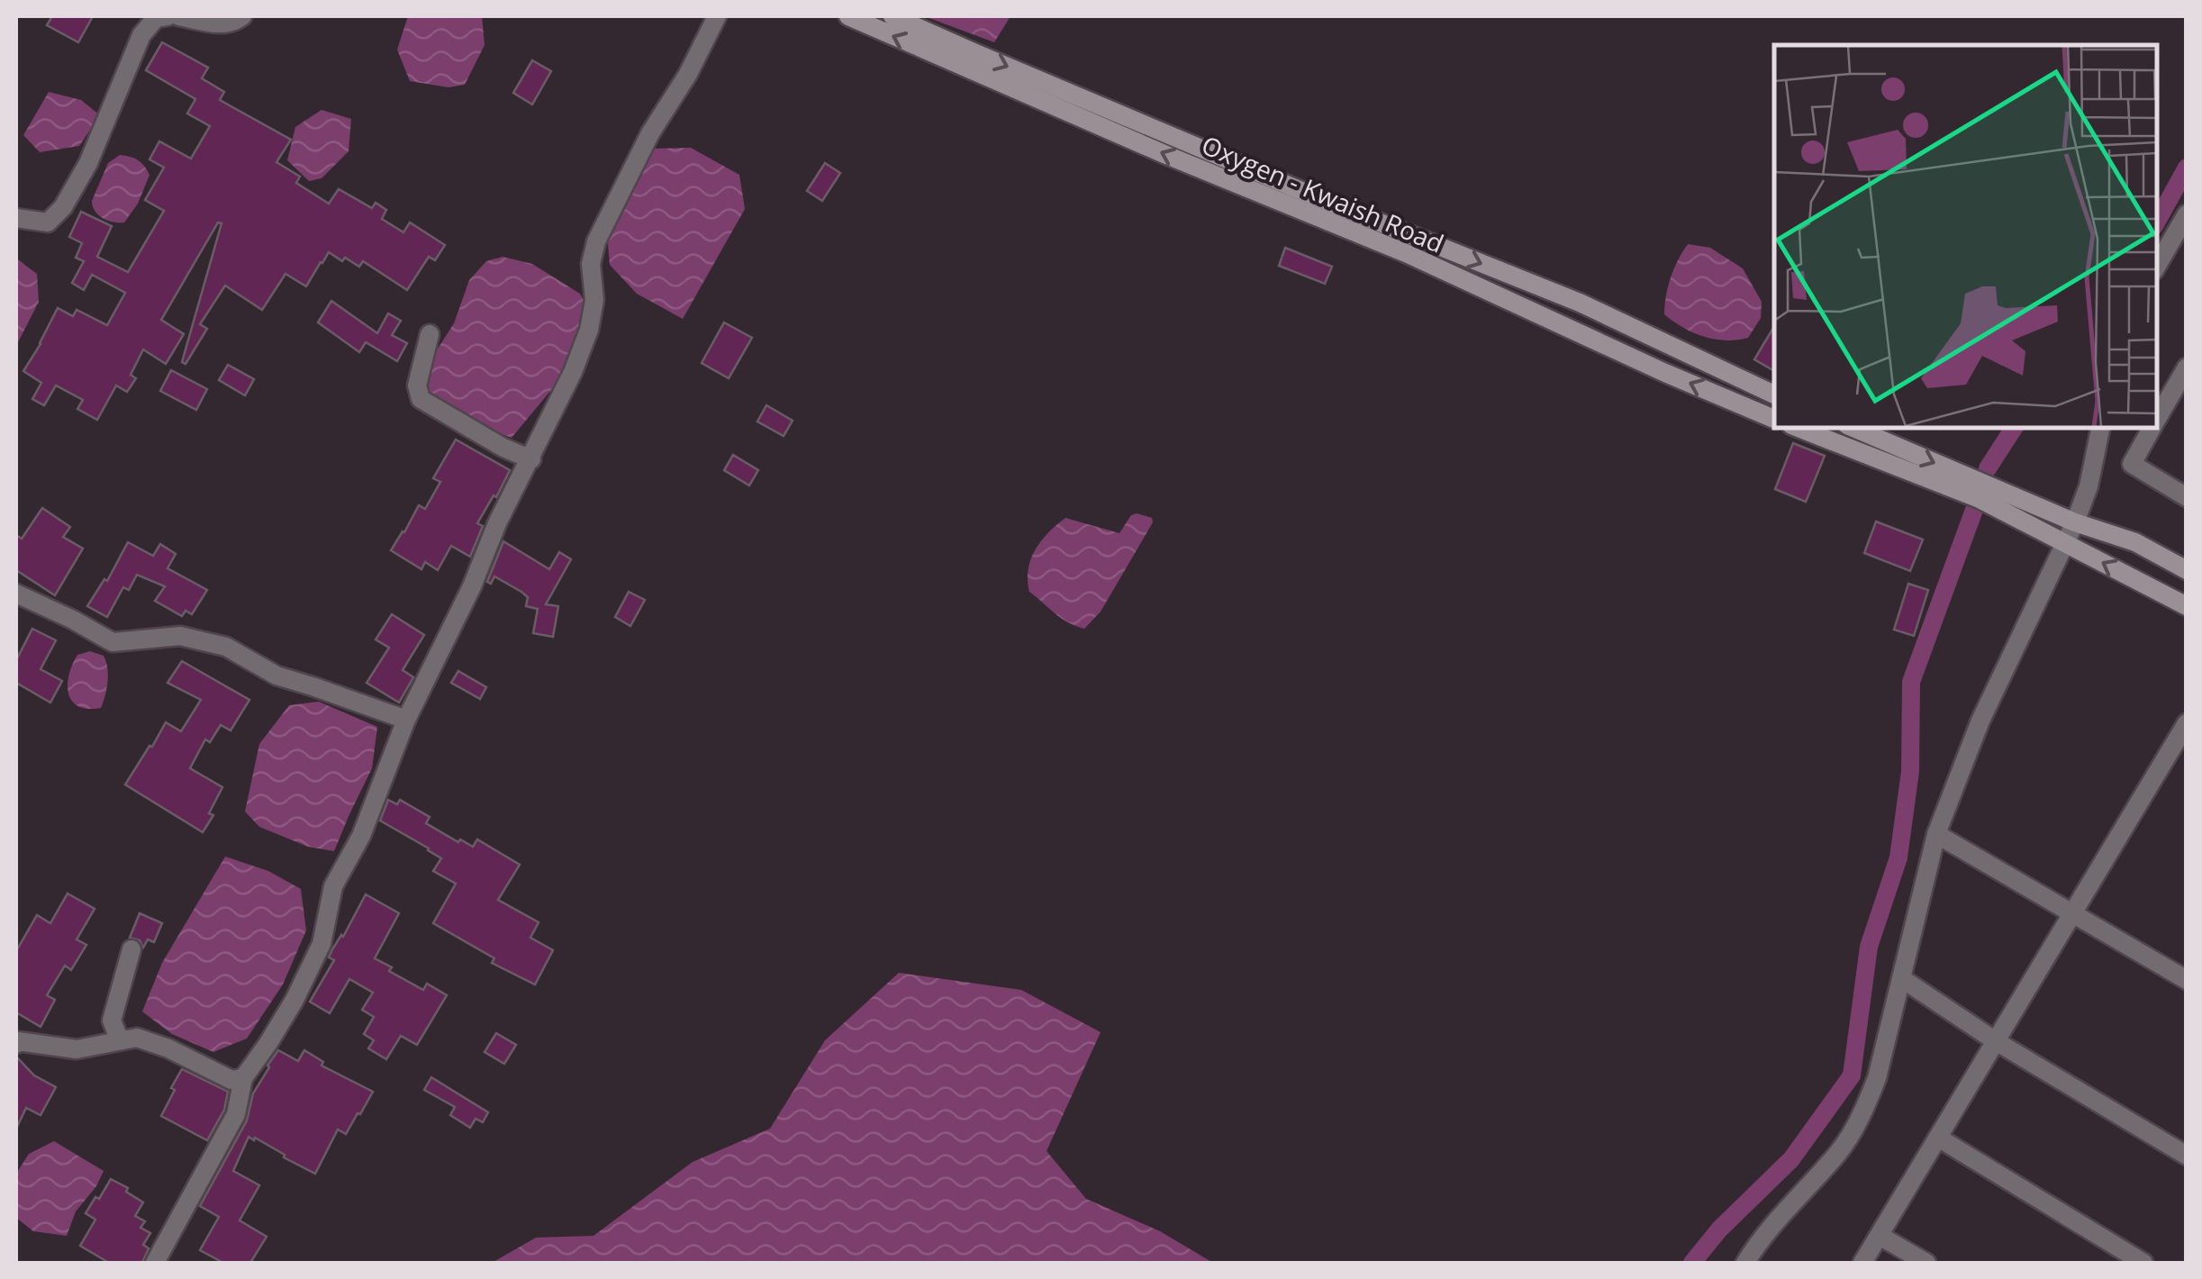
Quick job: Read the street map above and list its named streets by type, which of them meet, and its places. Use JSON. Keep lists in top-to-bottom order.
{
  "streets": {
    "main road": ["Oxygen - Kwaish Road"]
  }
}
